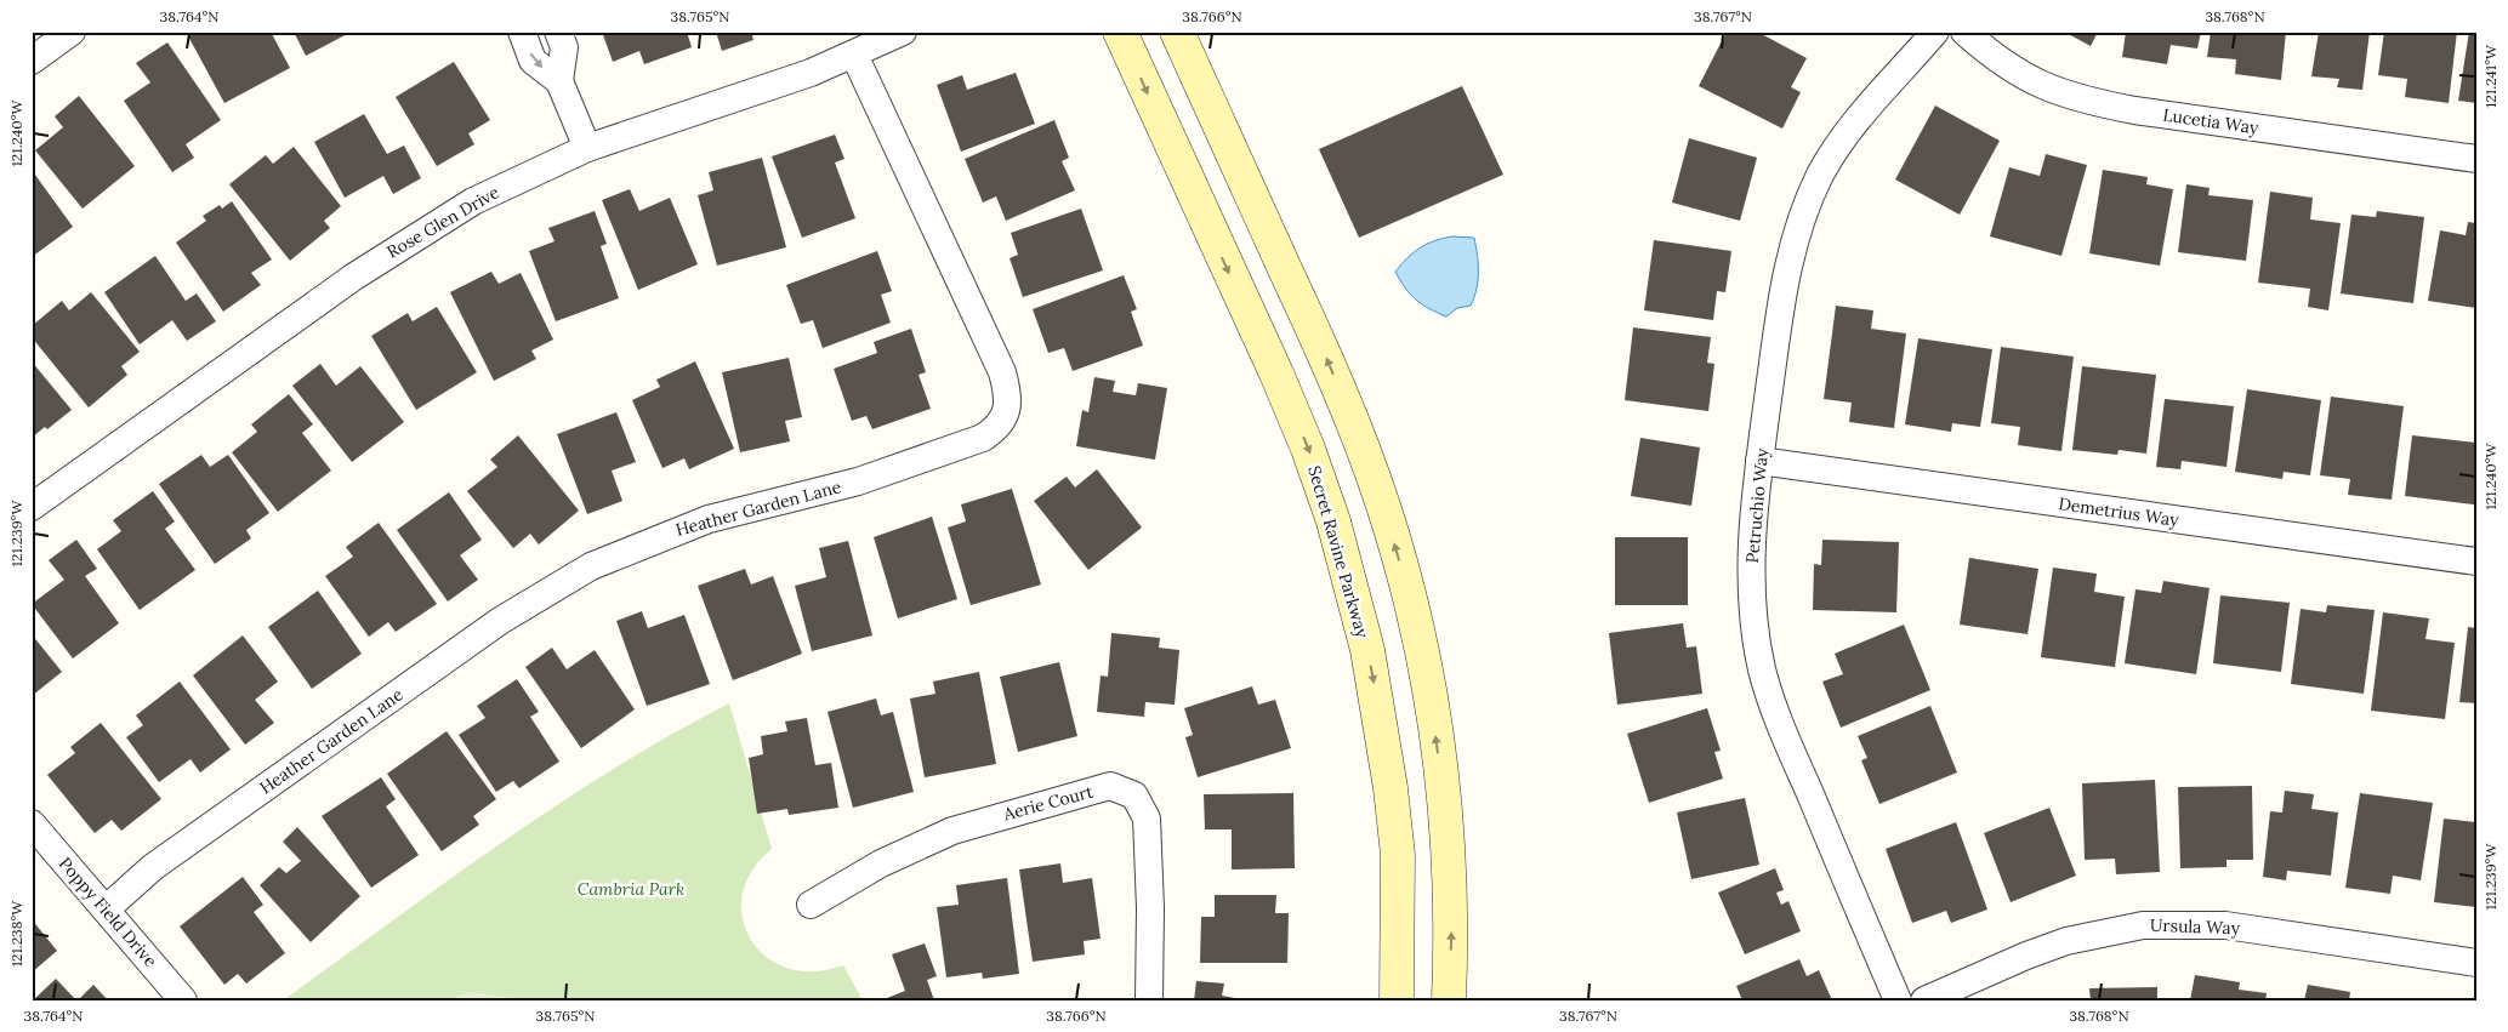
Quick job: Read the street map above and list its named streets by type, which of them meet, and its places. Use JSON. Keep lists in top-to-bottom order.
{
  "streets": {
    "main road": ["Secret Ravine Parkway"],
    "street": [
      "Lucetia Way",
      "Rose Glen Drive",
      "Petruchio Way",
      "Heather Garden Lane",
      "Demetrius Way",
      "Aerie Court",
      "Poppy Field Drive",
      "Ursula Way"
    ]
  },
  "crossings": [
    ["Rose Glen Drive", "Heather Garden Lane"],
    ["Petruchio Way", "Demetrius Way"],
    ["Heather Garden Lane", "Poppy Field Drive"]
  ],
  "parks": ["Cambria Park"],
  "coordinates": [
    "38.764°N",
    "38.765°N",
    "38.766°N",
    "38.767°N",
    "38.768°N",
    "121.241°W",
    "121.240°W",
    "121.239°W",
    "121.238°W"
  ]
}
